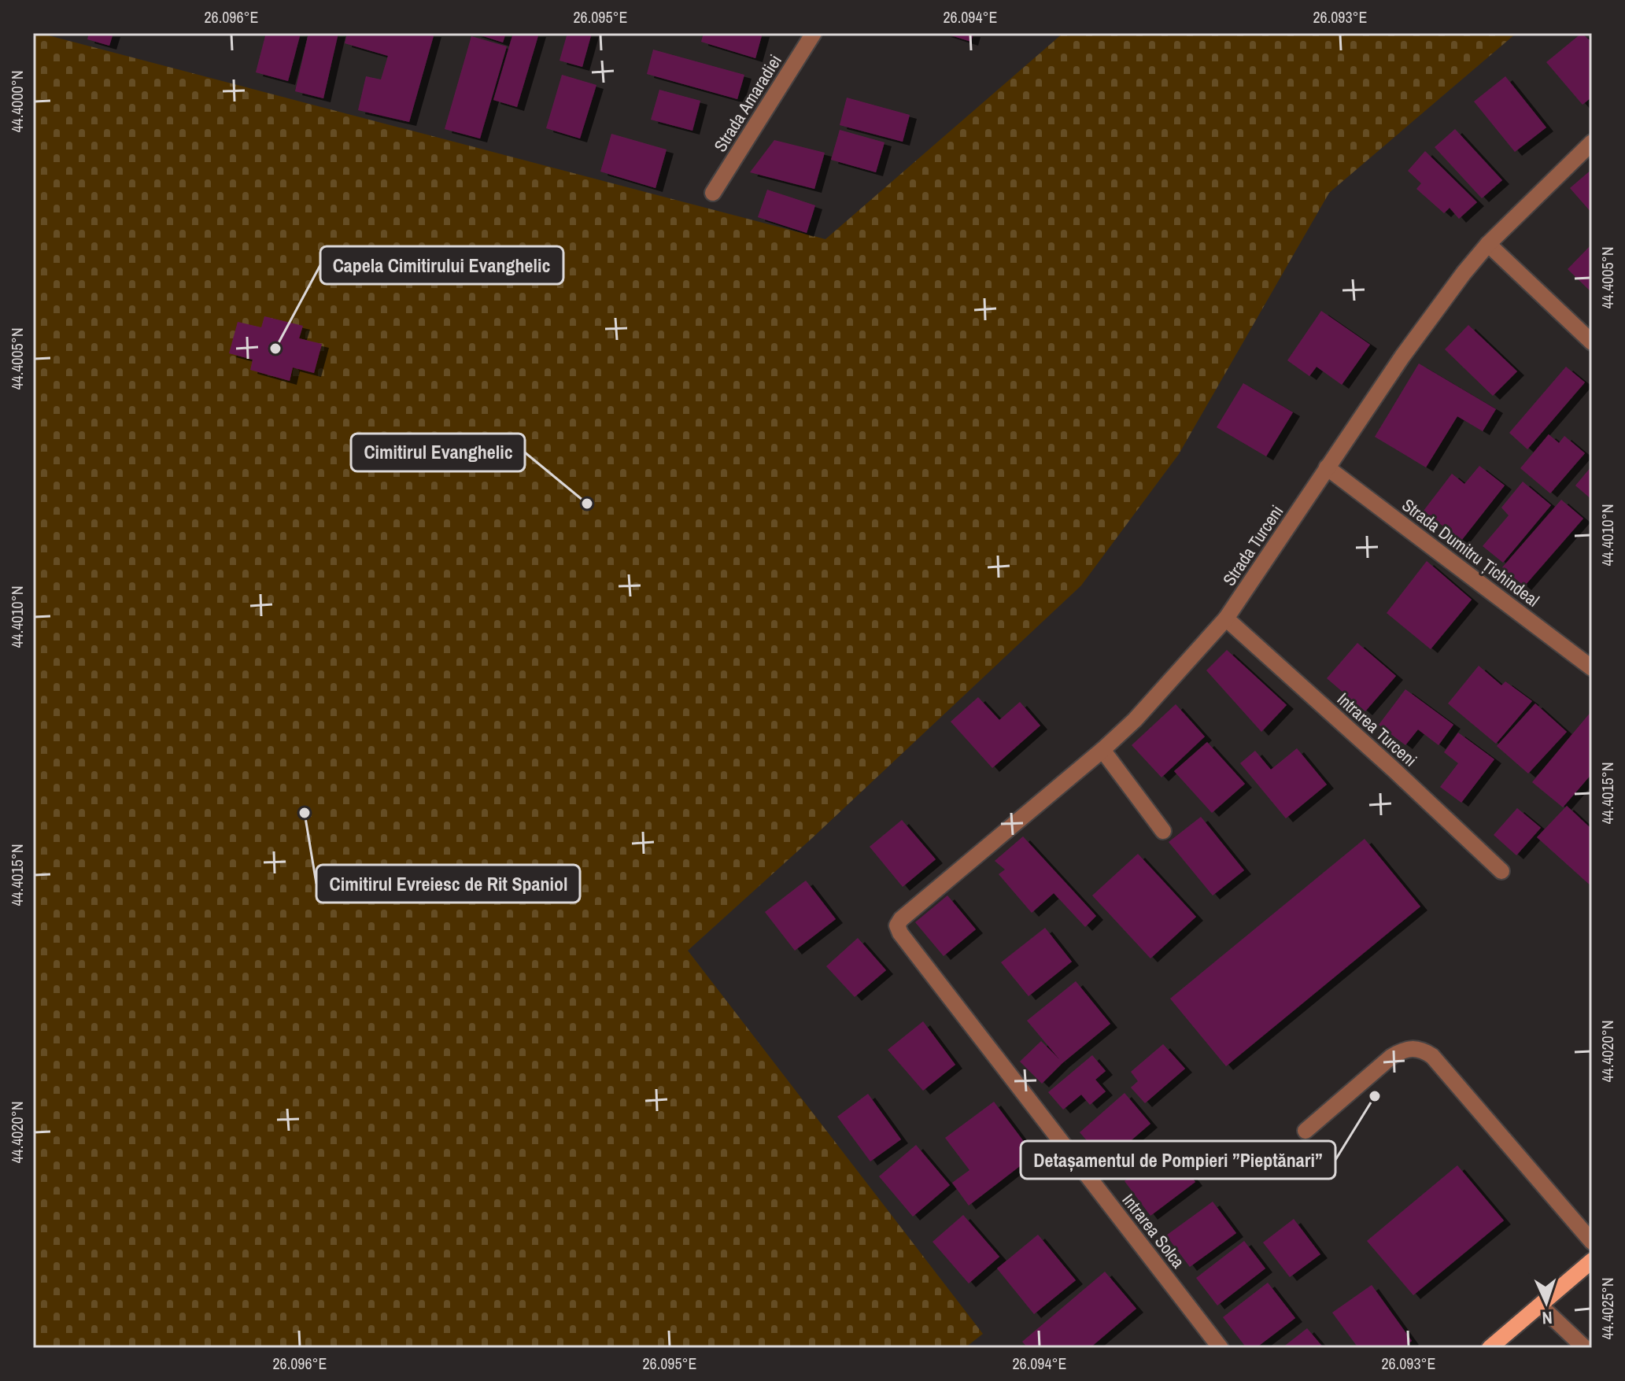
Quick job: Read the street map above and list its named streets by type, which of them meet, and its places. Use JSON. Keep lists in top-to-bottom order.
{
  "streets": {
    "street": [
      "Strada Amaradiei",
      "Strada Turceni",
      "Strada Dumitru Țichindeal",
      "Intrarea Turceni",
      "Intrarea Solca"
    ]
  },
  "crossings": [
    ["Strada Turceni", "Strada Dumitru Țichindeal"],
    ["Strada Turceni", "Intrarea Turceni"],
    ["Strada Turceni", "Intrarea Solca"]
  ],
  "places": [
    "Capela Cimitirului Evanghelic",
    "Cimitirul Evanghelic",
    "Cimitirul Evreiesc de Rit Spaniol",
    "Detașamentul de Pompieri ”Pieptănari”"
  ],
  "north": "bottom",
  "coordinates": [
    "26.096°E",
    "26.095°E",
    "26.094°E",
    "26.093°E",
    "44.4000°N",
    "44.4005°N",
    "44.4010°N",
    "44.4015°N",
    "44.4020°N",
    "44.4025°N"
  ]
}
